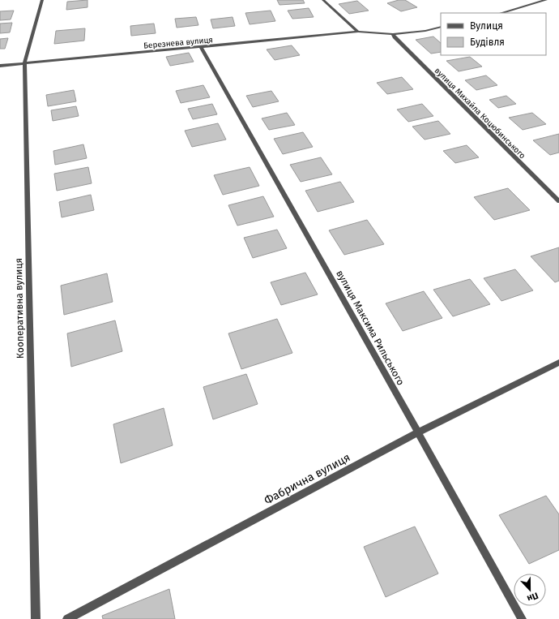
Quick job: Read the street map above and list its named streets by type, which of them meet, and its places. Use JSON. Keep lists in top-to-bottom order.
{
  "streets": {
    "street": [
      "Березнева вулиця",
      "вулиця Михайла Коцюбинського",
      "Кооперативна вулиця",
      "вулиця Максима Рильського",
      "Фабрична вулиця"
    ]
  },
  "crossings": [
    ["Березнева вулиця", "вулиця Михайла Коцюбинського"],
    ["Березнева вулиця", "Кооперативна вулиця"],
    ["Березнева вулиця", "вулиця Максима Рильського"],
    ["вулиця Максима Рильського", "Фабрична вулиця"]
  ],
  "legend": ["Вулиця", "Будівля"],
  "north": "bottom"
}
